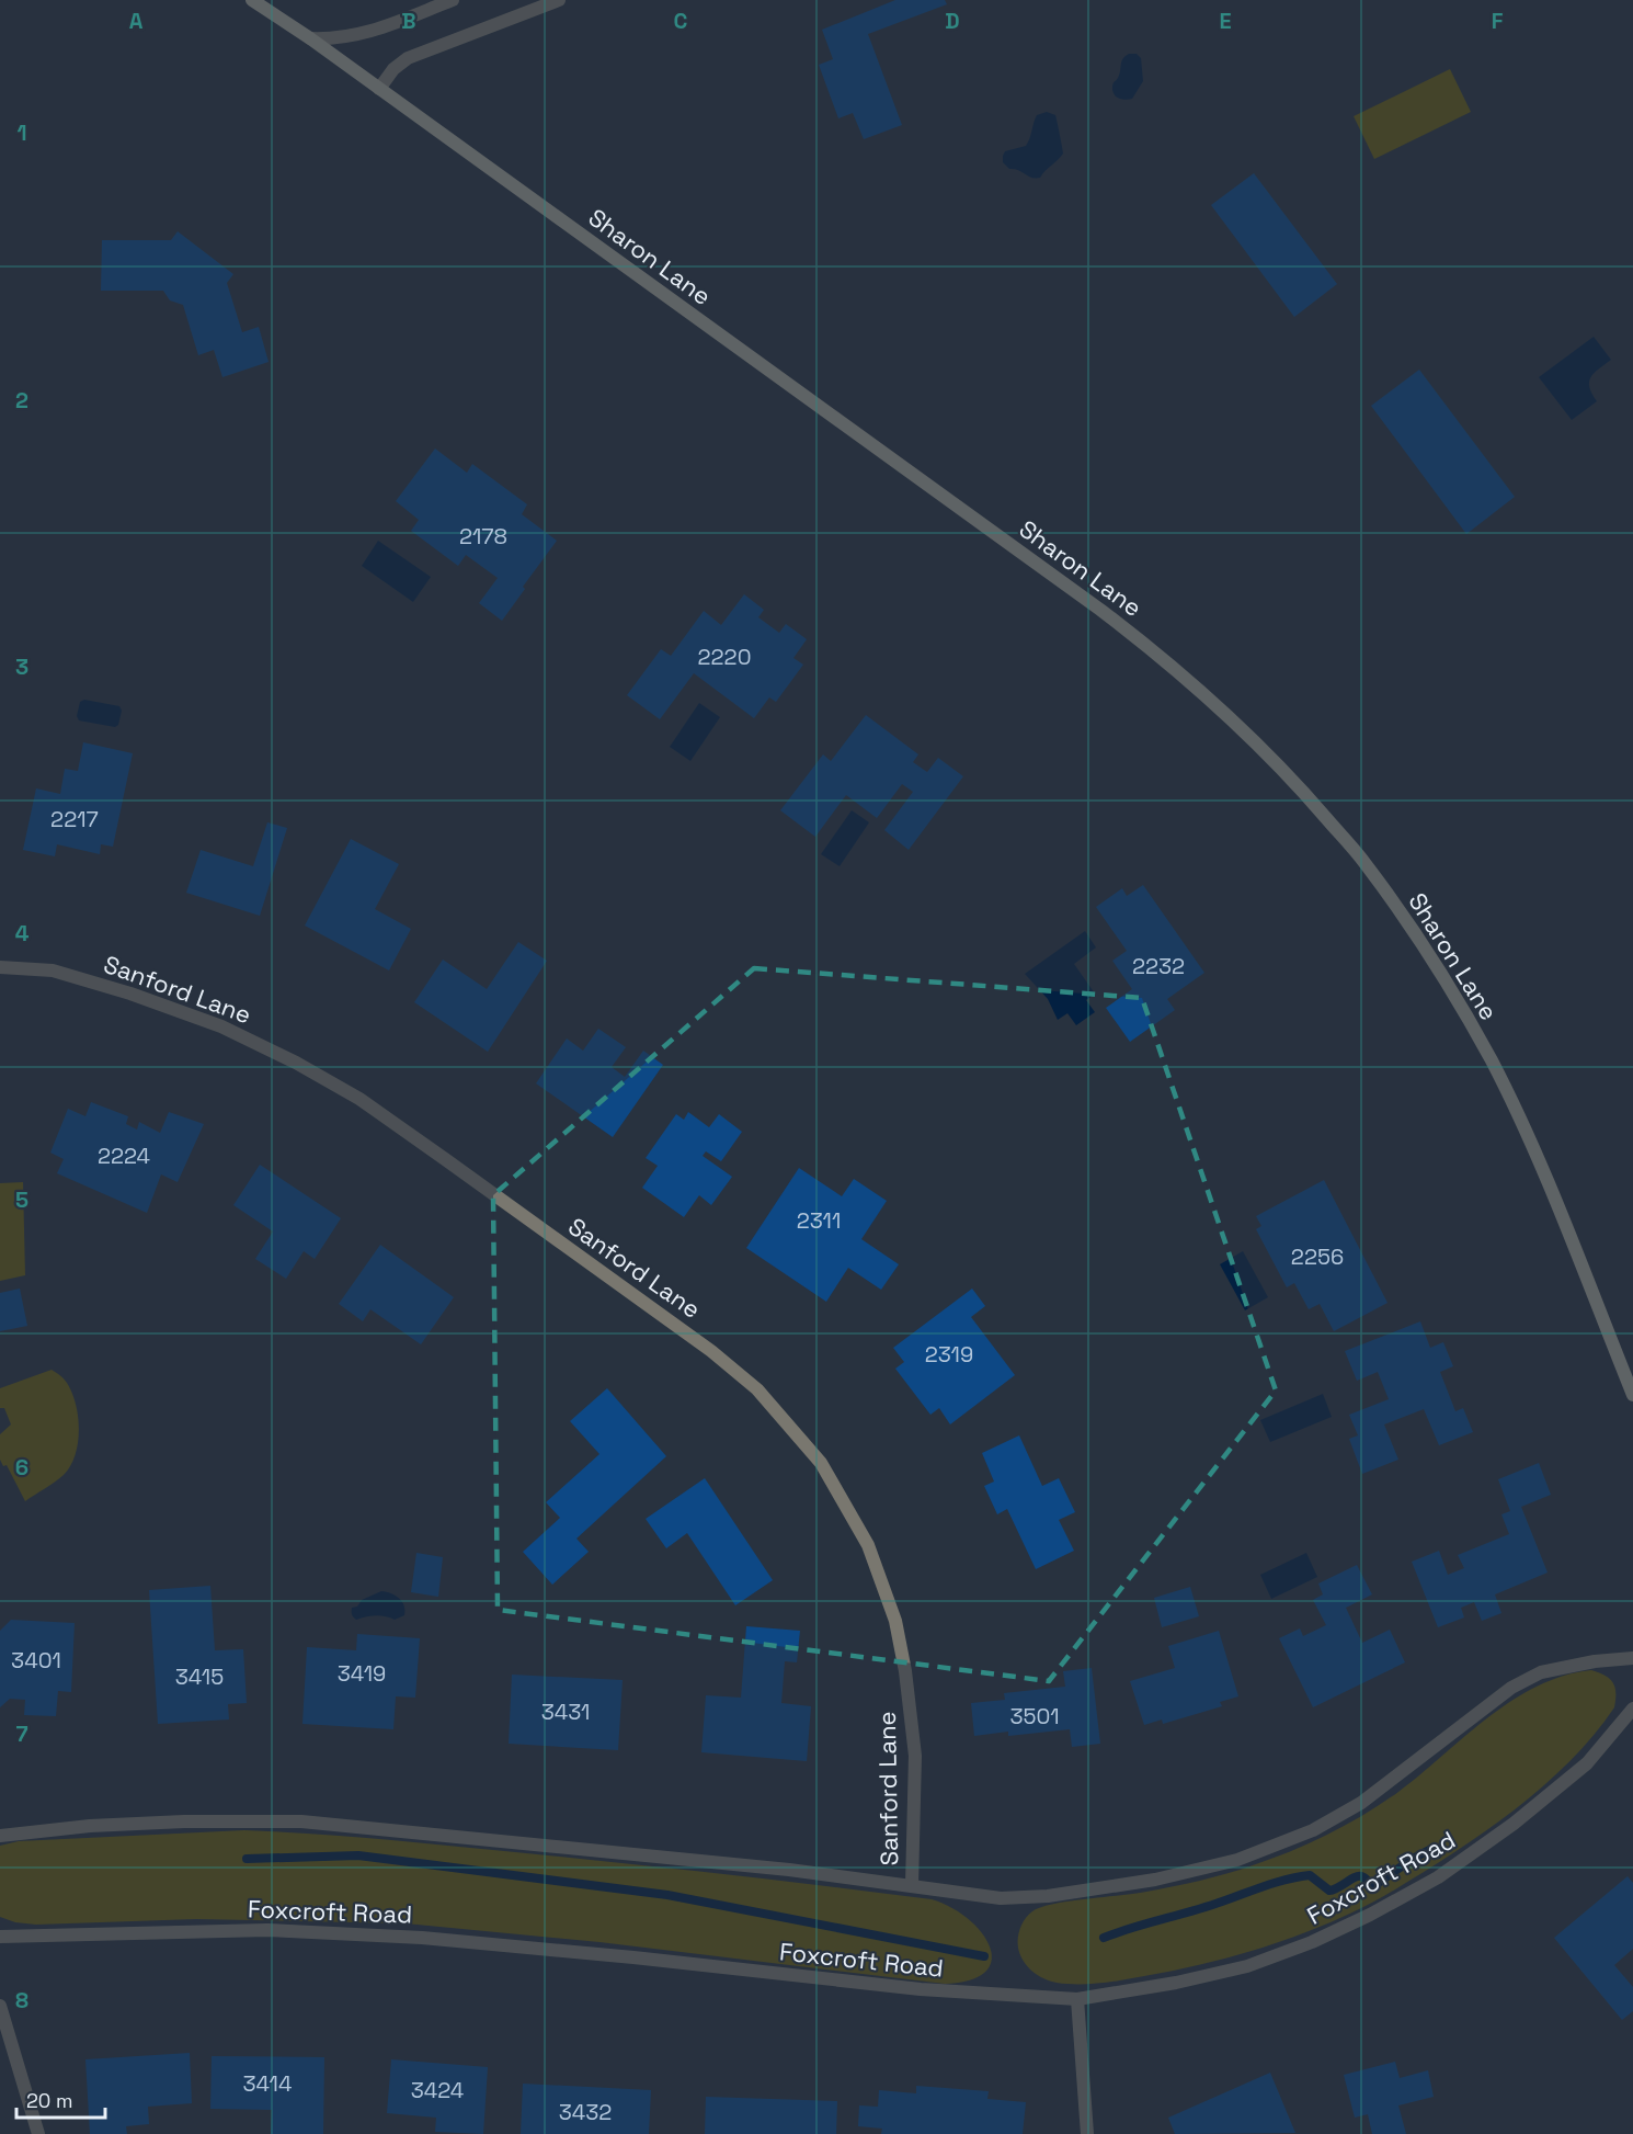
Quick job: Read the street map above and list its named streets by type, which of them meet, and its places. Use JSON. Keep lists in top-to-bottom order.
{
  "streets": {
    "main road": ["Sharon Lane"],
    "street": ["Sanford Lane", "Foxcroft Road"]
  },
  "house_numbers": [
    "2178",
    "2220",
    "2217",
    "2232",
    "2224",
    "2311",
    "2256",
    "2319",
    "3401",
    "3419",
    "3415",
    "3431",
    "3501",
    "3414",
    "3424",
    "3432"
  ],
  "scale_bar": "20 m",
  "grid": {
    "columns": [
      "A",
      "B",
      "C",
      "D",
      "E",
      "F"
    ],
    "rows": [
      "1",
      "2",
      "3",
      "4",
      "5",
      "6",
      "7",
      "8"
    ]
  }
}
